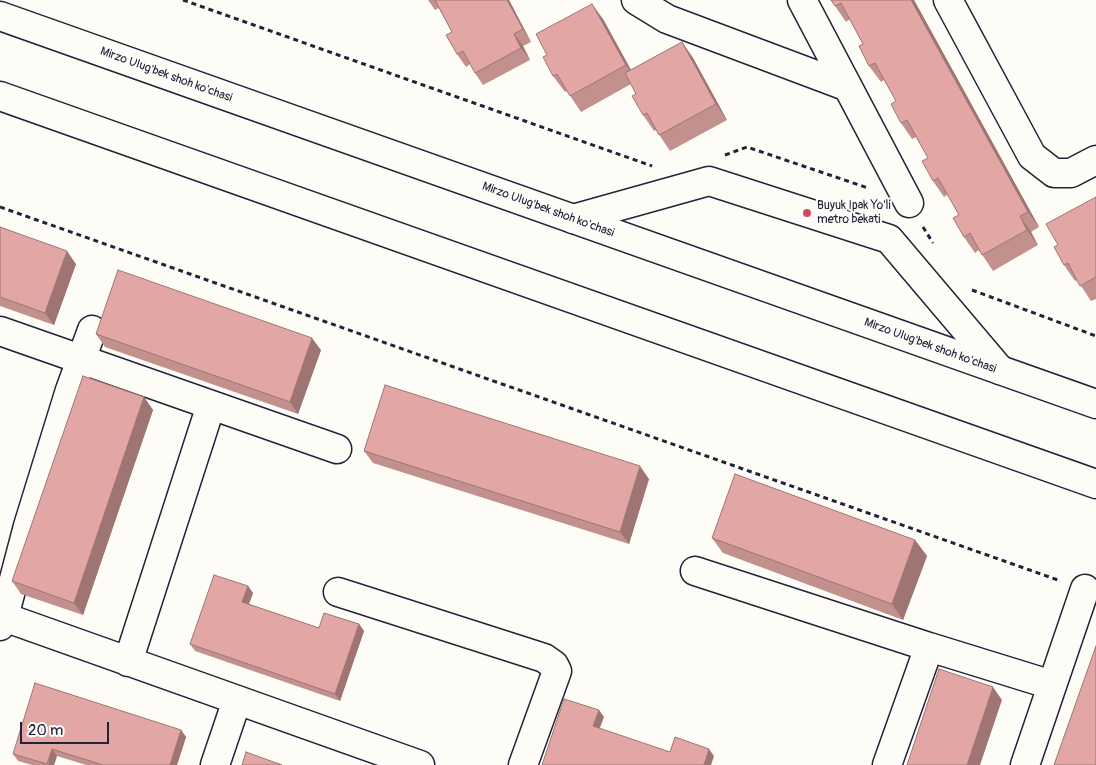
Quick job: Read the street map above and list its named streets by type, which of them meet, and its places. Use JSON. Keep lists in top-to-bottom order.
{
  "streets": {
    "main road": ["Mirzo Ulug'bek shoh ko'chasi"]
  },
  "places": ["Buyuk Ipak Yo'li metro bekati"],
  "scale_bar": "20 m"
}
